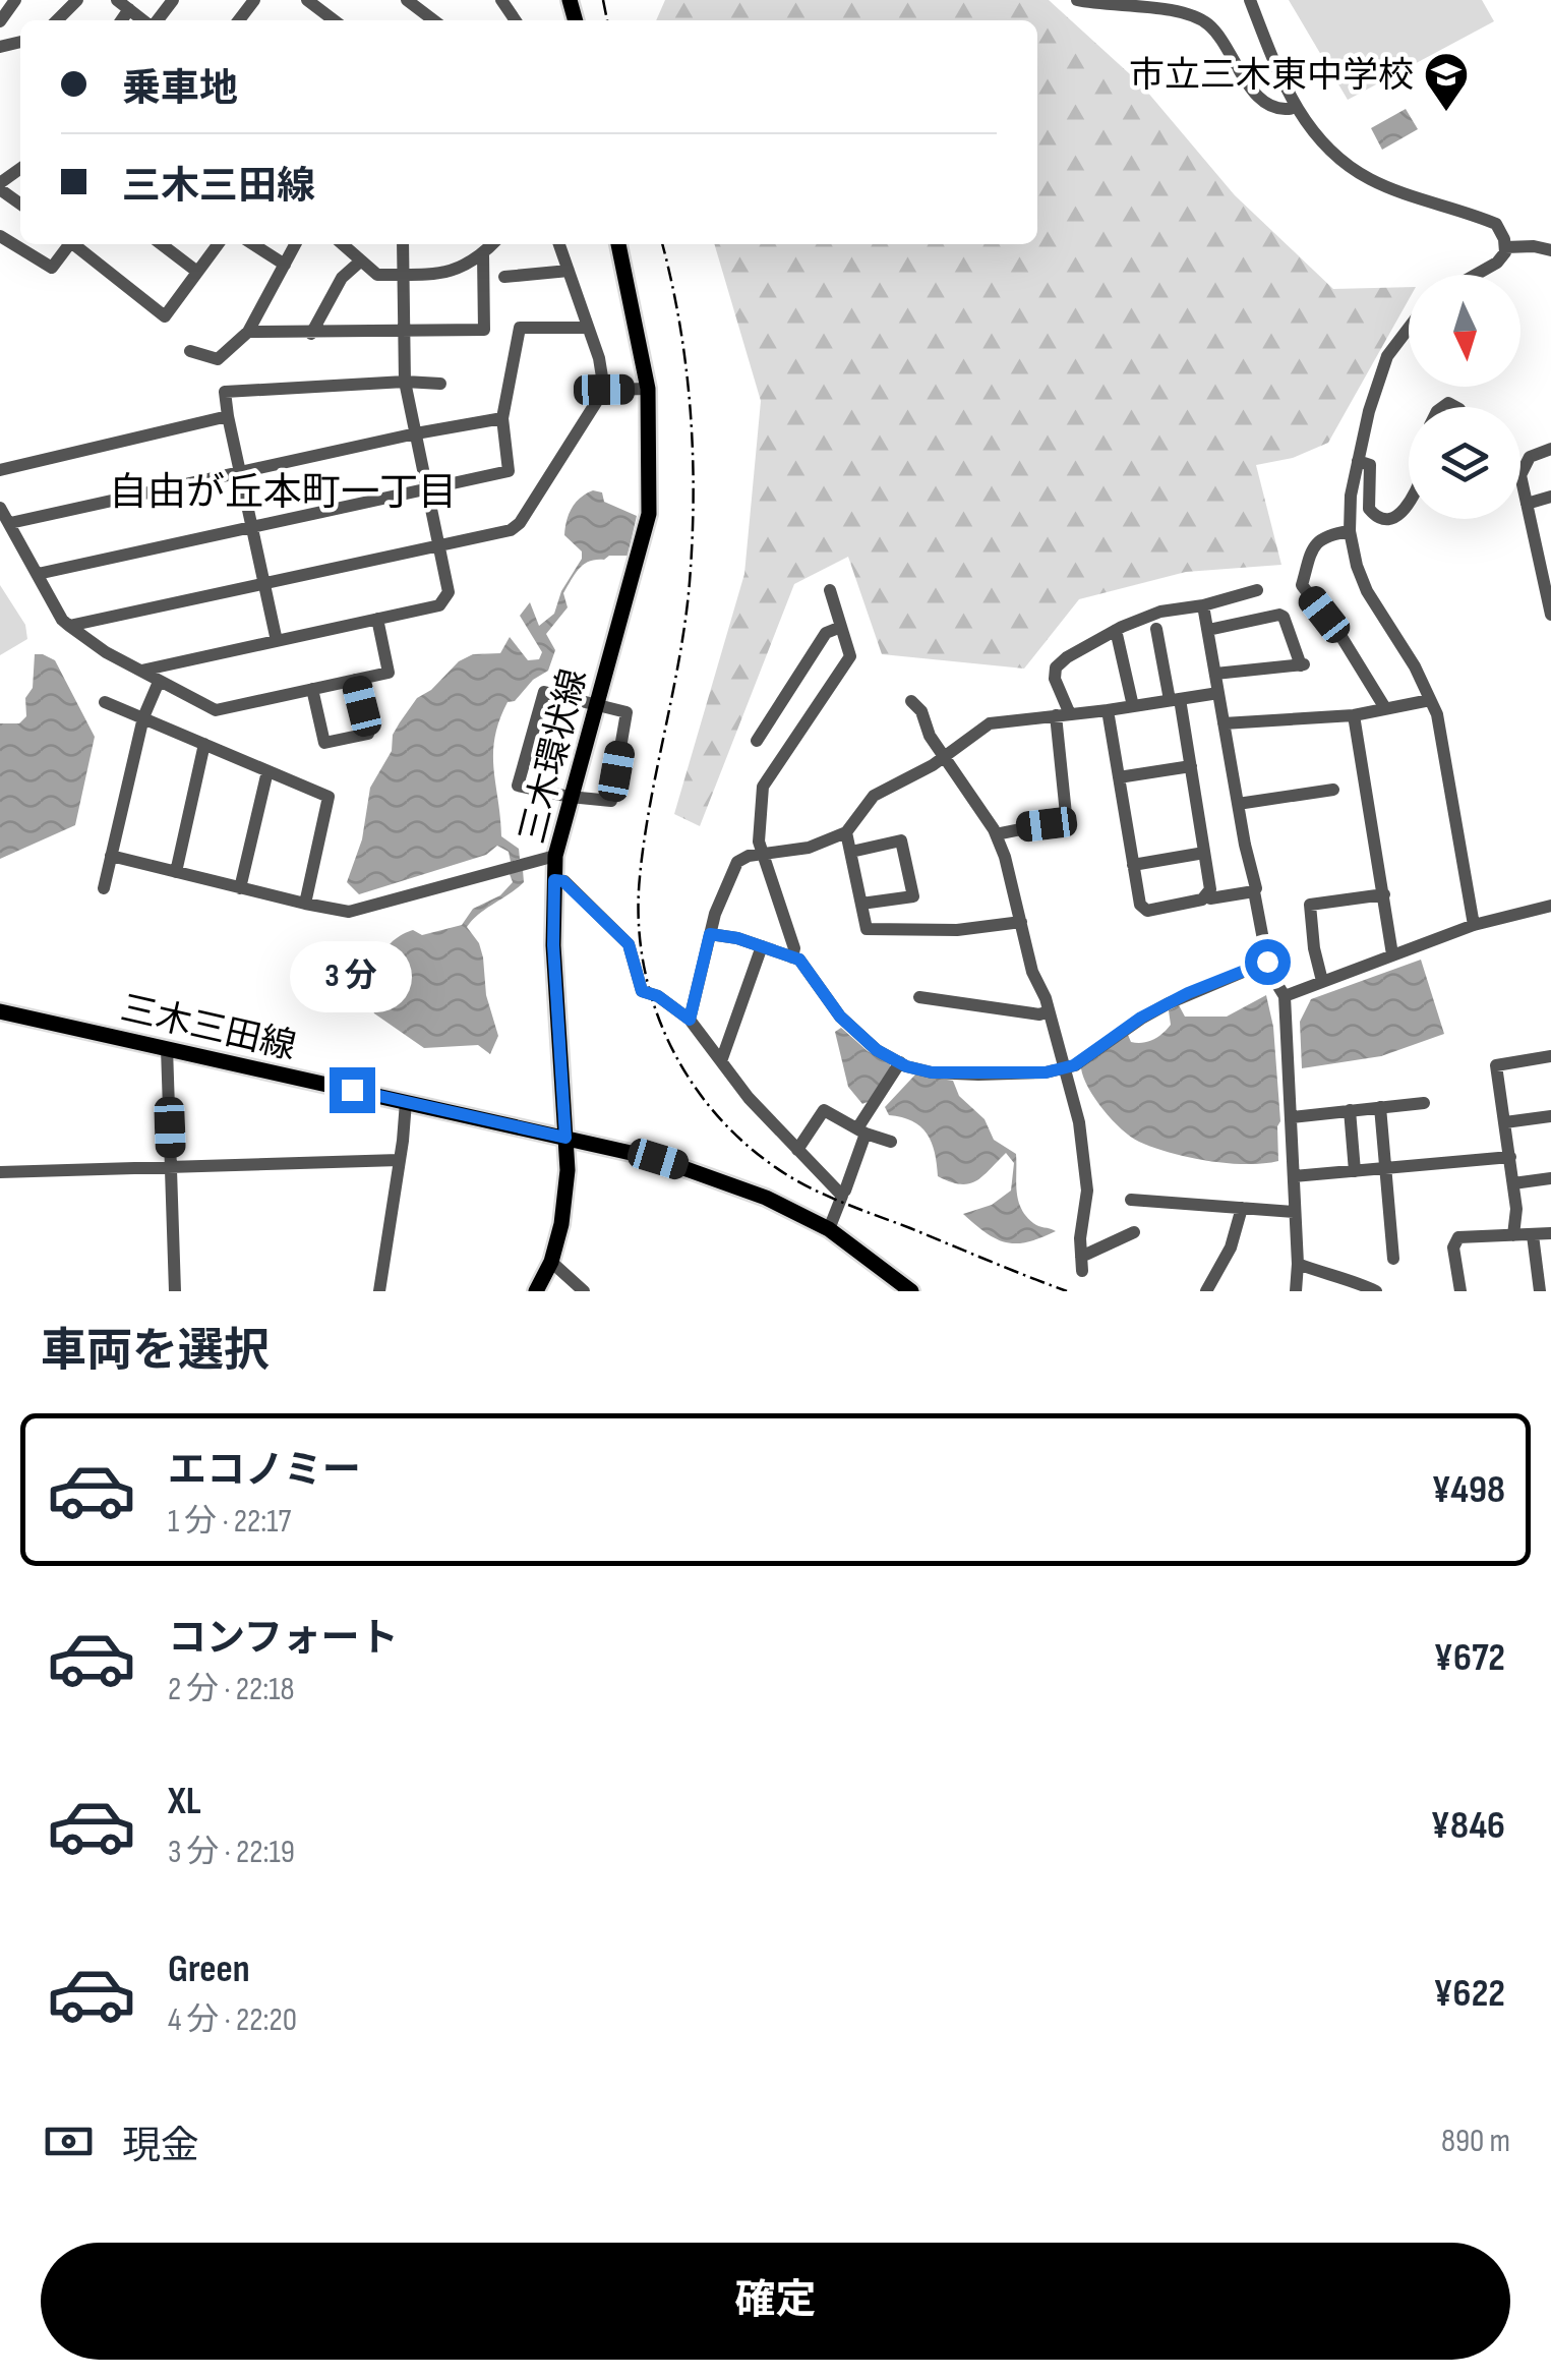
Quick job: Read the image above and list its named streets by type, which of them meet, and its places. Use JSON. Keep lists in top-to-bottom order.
{
  "streets": {
    "main road": ["三木環状線", "三木三田線"]
  },
  "crossings": [
    ["三木環状線", "三木三田線"]
  ],
  "districts": ["自由が丘本町一丁目"],
  "places": {
    "school or university": ["市立三木東中学校"]
  },
  "north": "bottom",
  "page": {
    "banner": ["乗車地", "三木三田線"],
    "bubble": "3 分",
    "heading": "車両を選択",
    "list": [
      {
        "name": "エコノミー",
        "note": "1 分 · 22:17",
        "value": "¥498"
      },
      {
        "name": "コンフォート",
        "note": "2 分 · 22:18",
        "value": "¥672"
      },
      {
        "name": "XL",
        "note": "3 分 · 22:19",
        "value": "¥846"
      },
      {
        "name": "Green",
        "note": "4 分 · 22:20",
        "value": "¥622"
      }
    ],
    "pay": ["現金", "890 m"],
    "buttons": "確定"
  }
}
